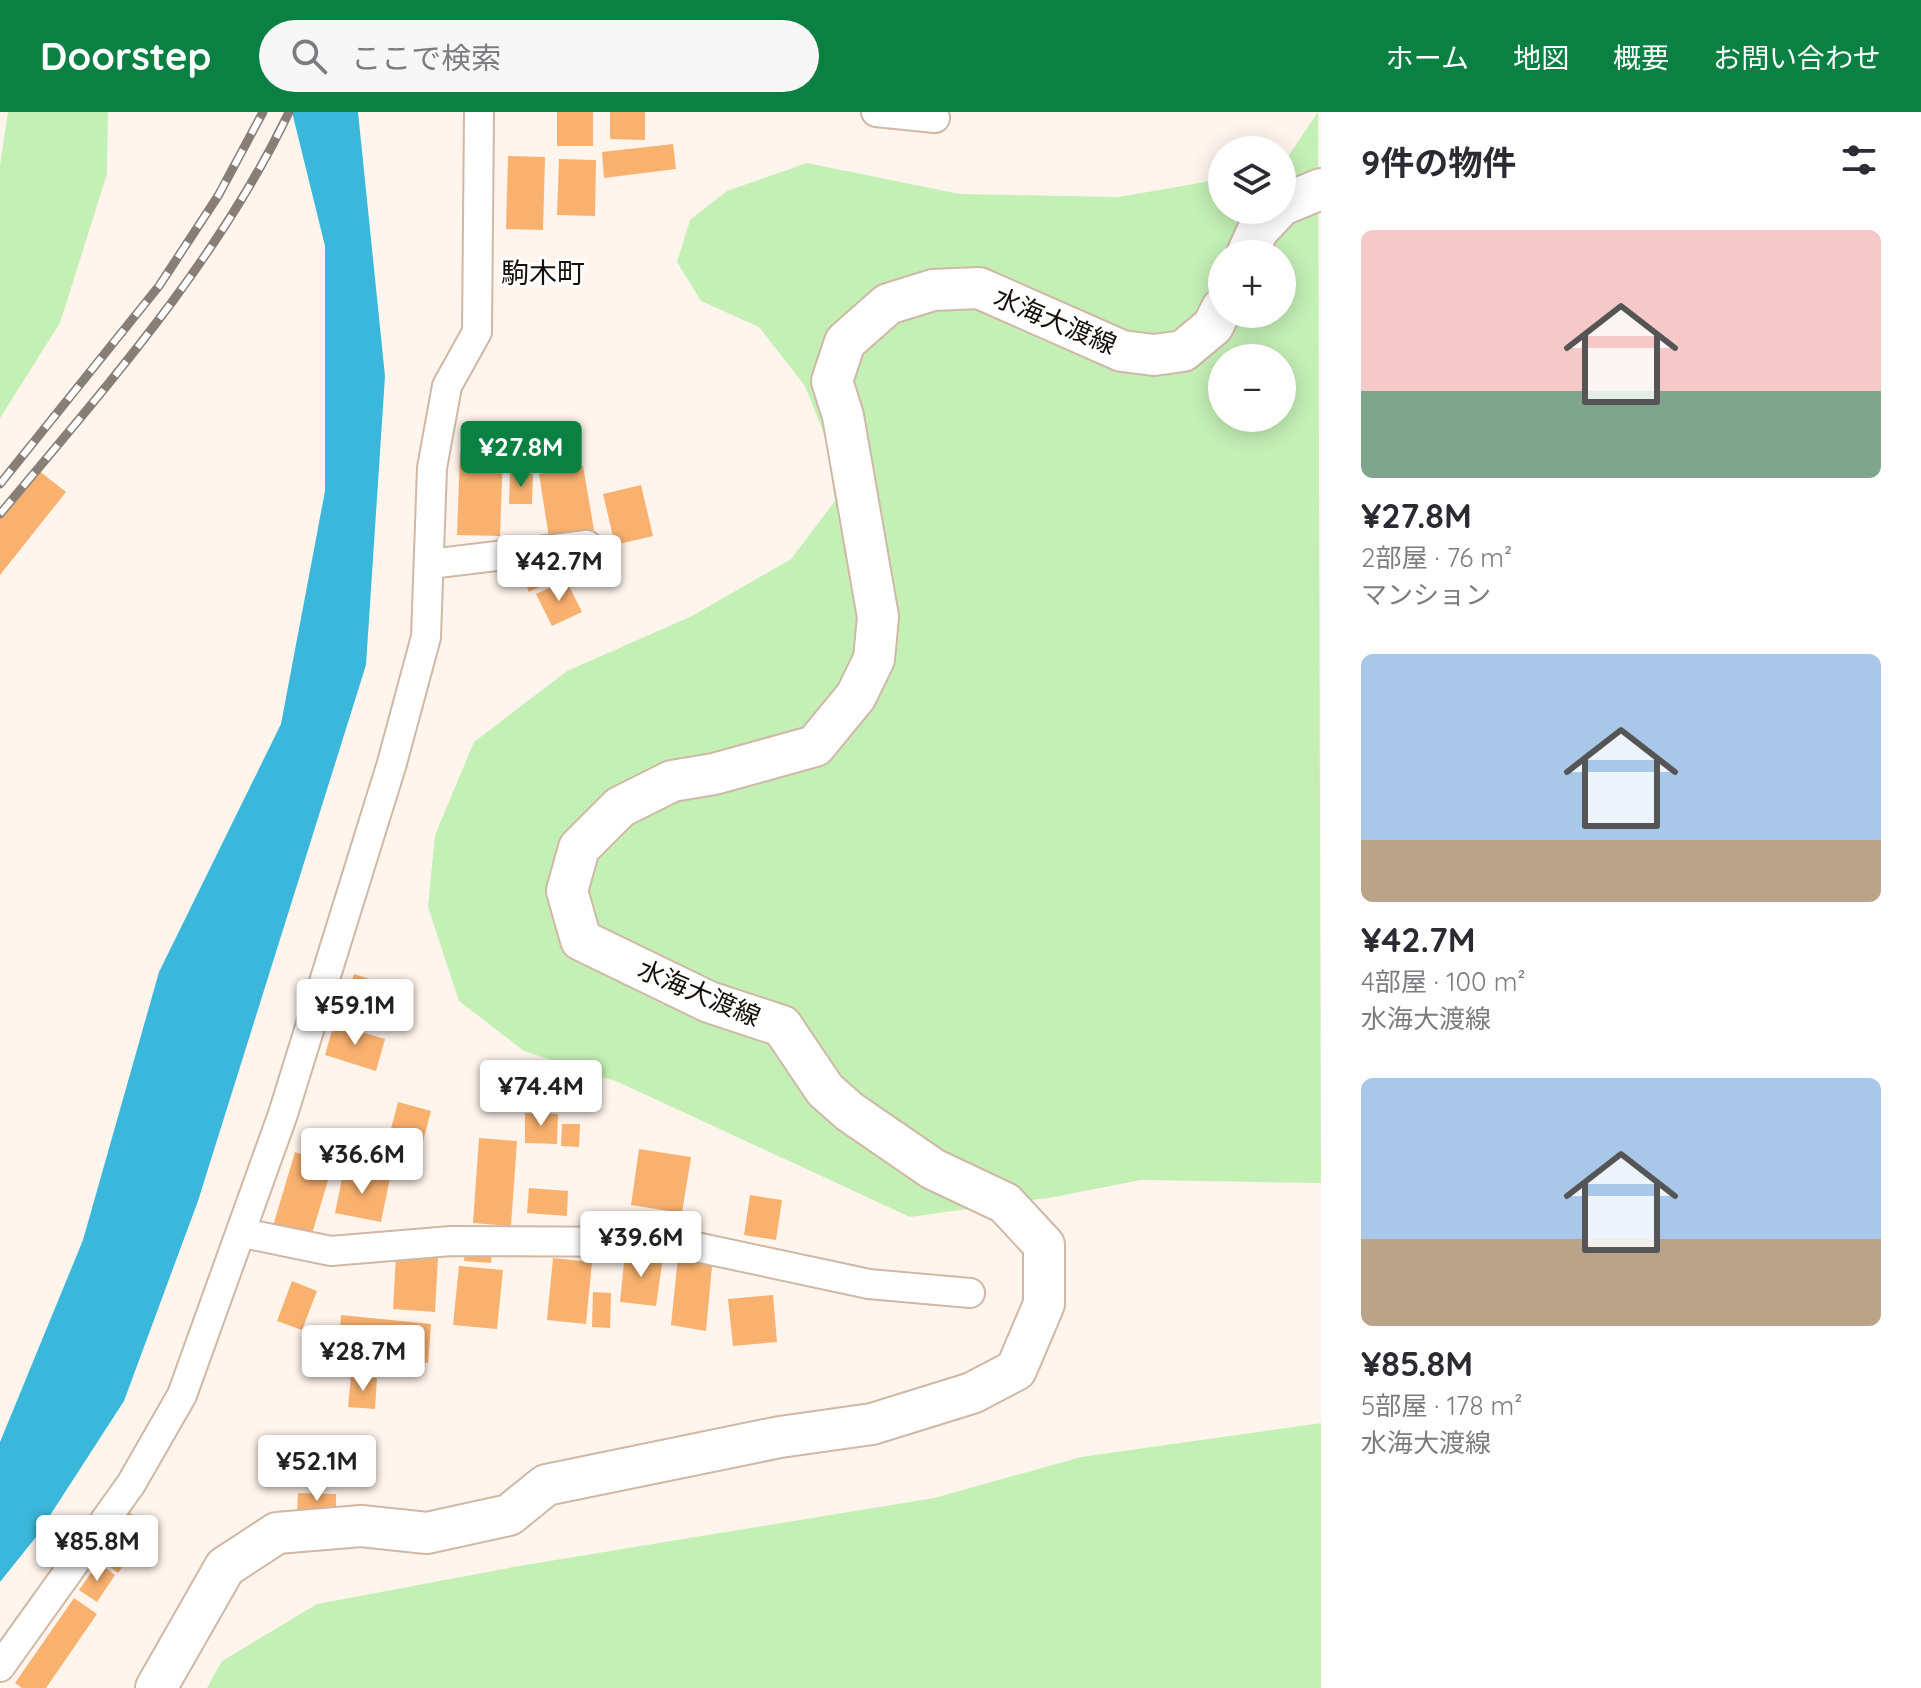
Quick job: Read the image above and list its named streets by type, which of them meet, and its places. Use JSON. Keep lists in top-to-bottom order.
{
  "streets": {
    "main road": ["水海大渡線"]
  },
  "districts": ["駒木町"],
  "page": {
    "header": "Doorstep",
    "search": "ここで検索",
    "nav": [
      "ホーム",
      "地図",
      "概要",
      "お問い合わせ"
    ],
    "heading": "9件の物件",
    "map_buttons": ["+", "−"],
    "list": [
      {
        "name": "¥27.8M",
        "note": "2部屋 · 76 m² · マンション"
      },
      {
        "name": "¥42.7M",
        "note": "4部屋 · 100 m² · 水海大渡線"
      },
      {
        "name": "¥85.8M",
        "note": "5部屋 · 178 m² · 水海大渡線"
      }
    ],
    "price": [
      "¥27.8M",
      "¥42.7M",
      "¥59.1M",
      "¥74.4M",
      "¥36.6M",
      "¥39.6M",
      "¥28.7M",
      "¥52.1M",
      "¥85.8M"
    ]
  }
}
